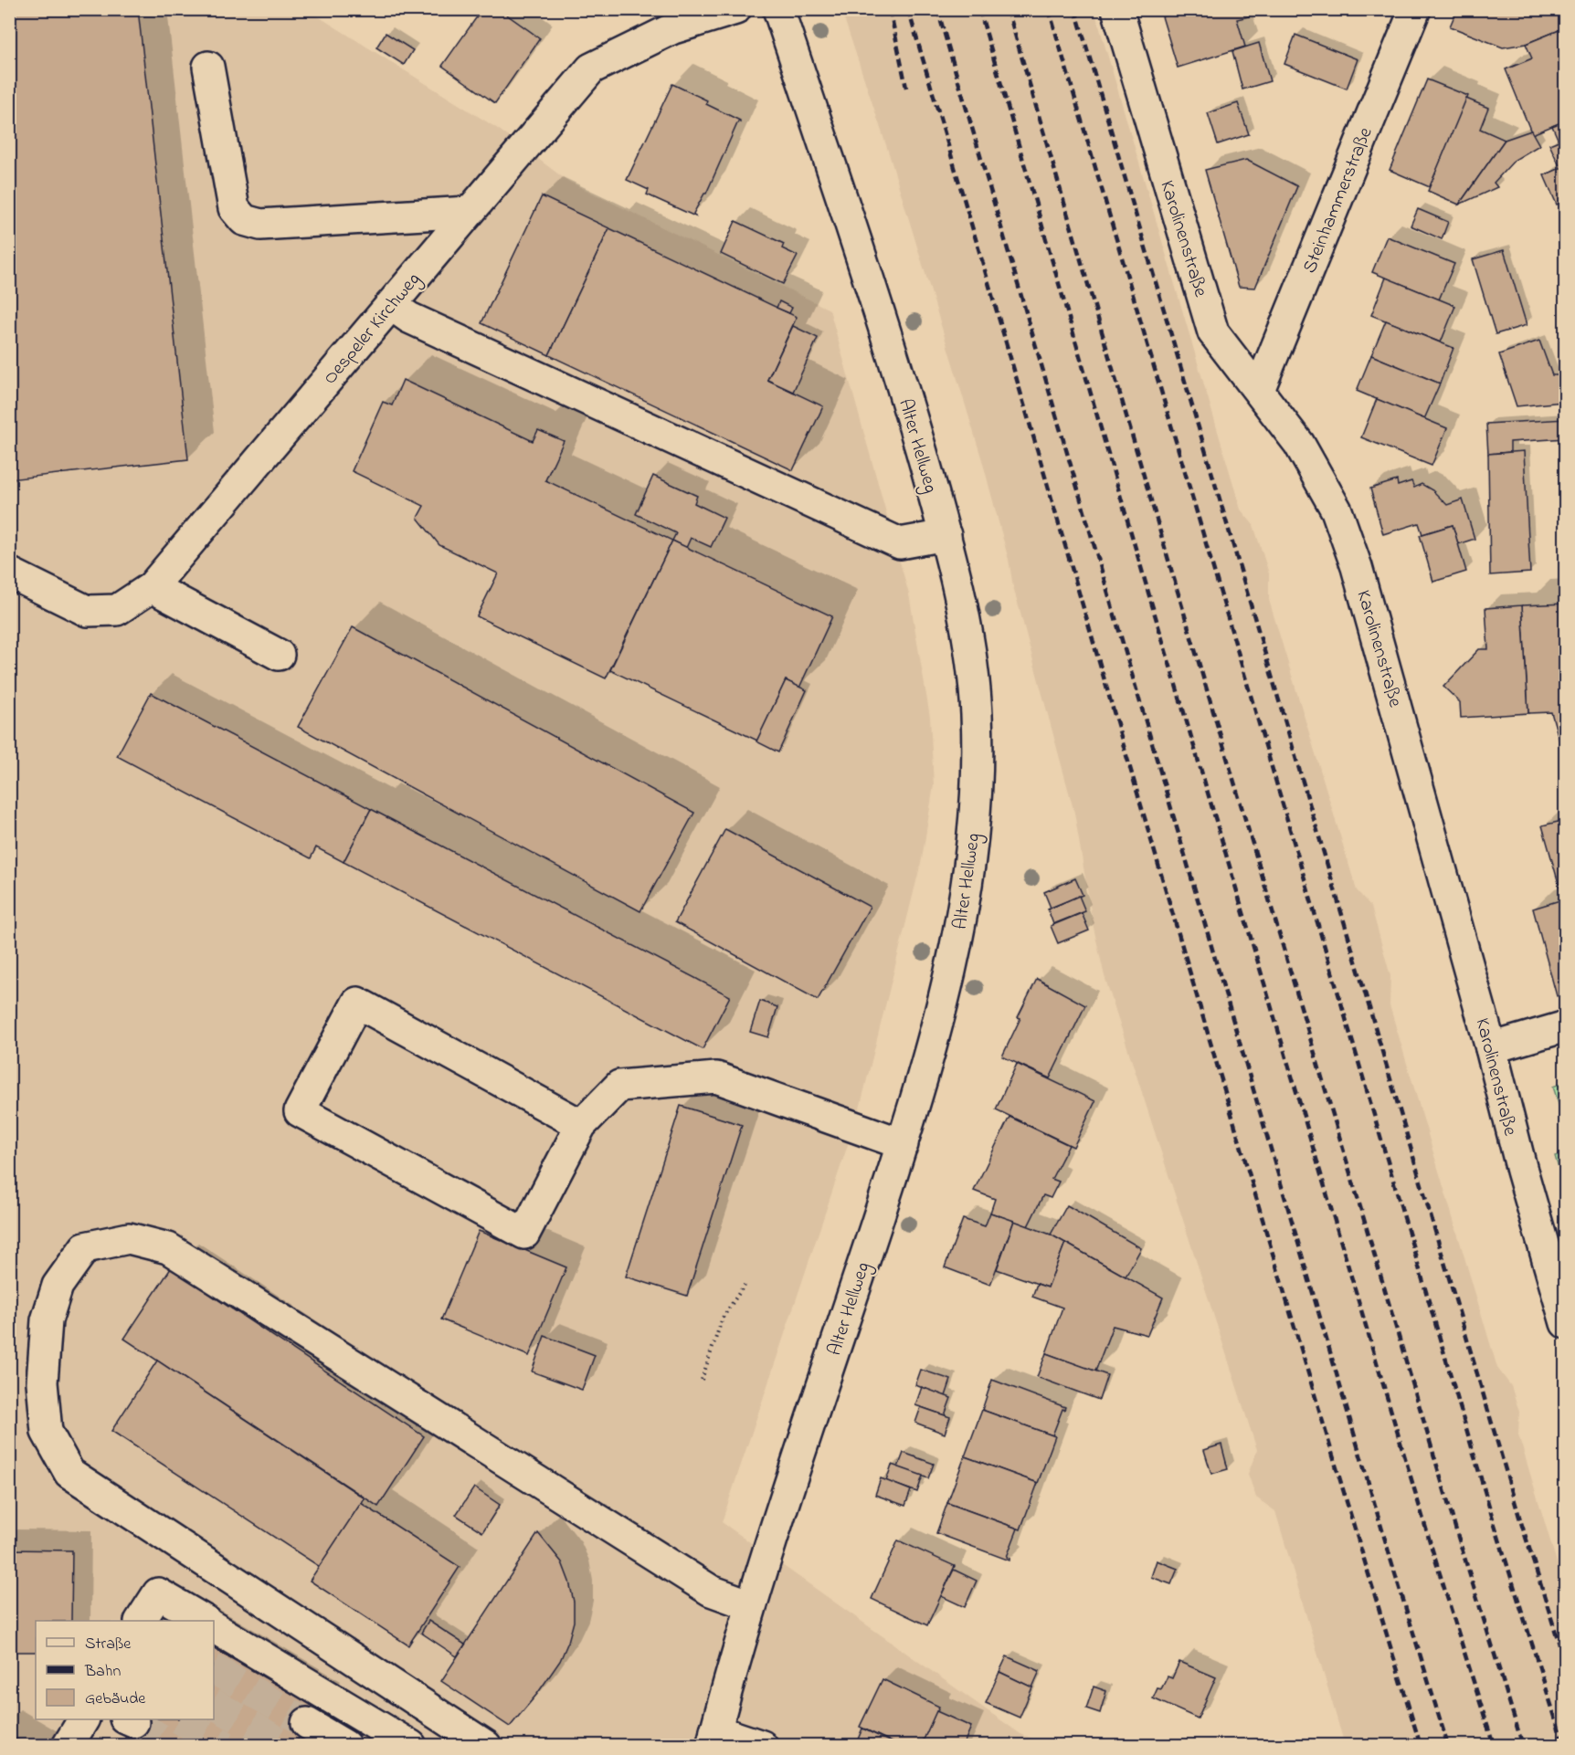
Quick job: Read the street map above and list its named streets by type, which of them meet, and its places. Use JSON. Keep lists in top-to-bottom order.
{
  "streets": {
    "street": [
      "Steinhammerstraße",
      "Karolinenstraße",
      "Oespeler Kirchweg",
      "Alter Hellweg"
    ]
  },
  "crossings": [
    ["Steinhammerstraße", "Karolinenstraße"]
  ],
  "legend": ["Straße", "Bahn", "Gebäude"]
}
